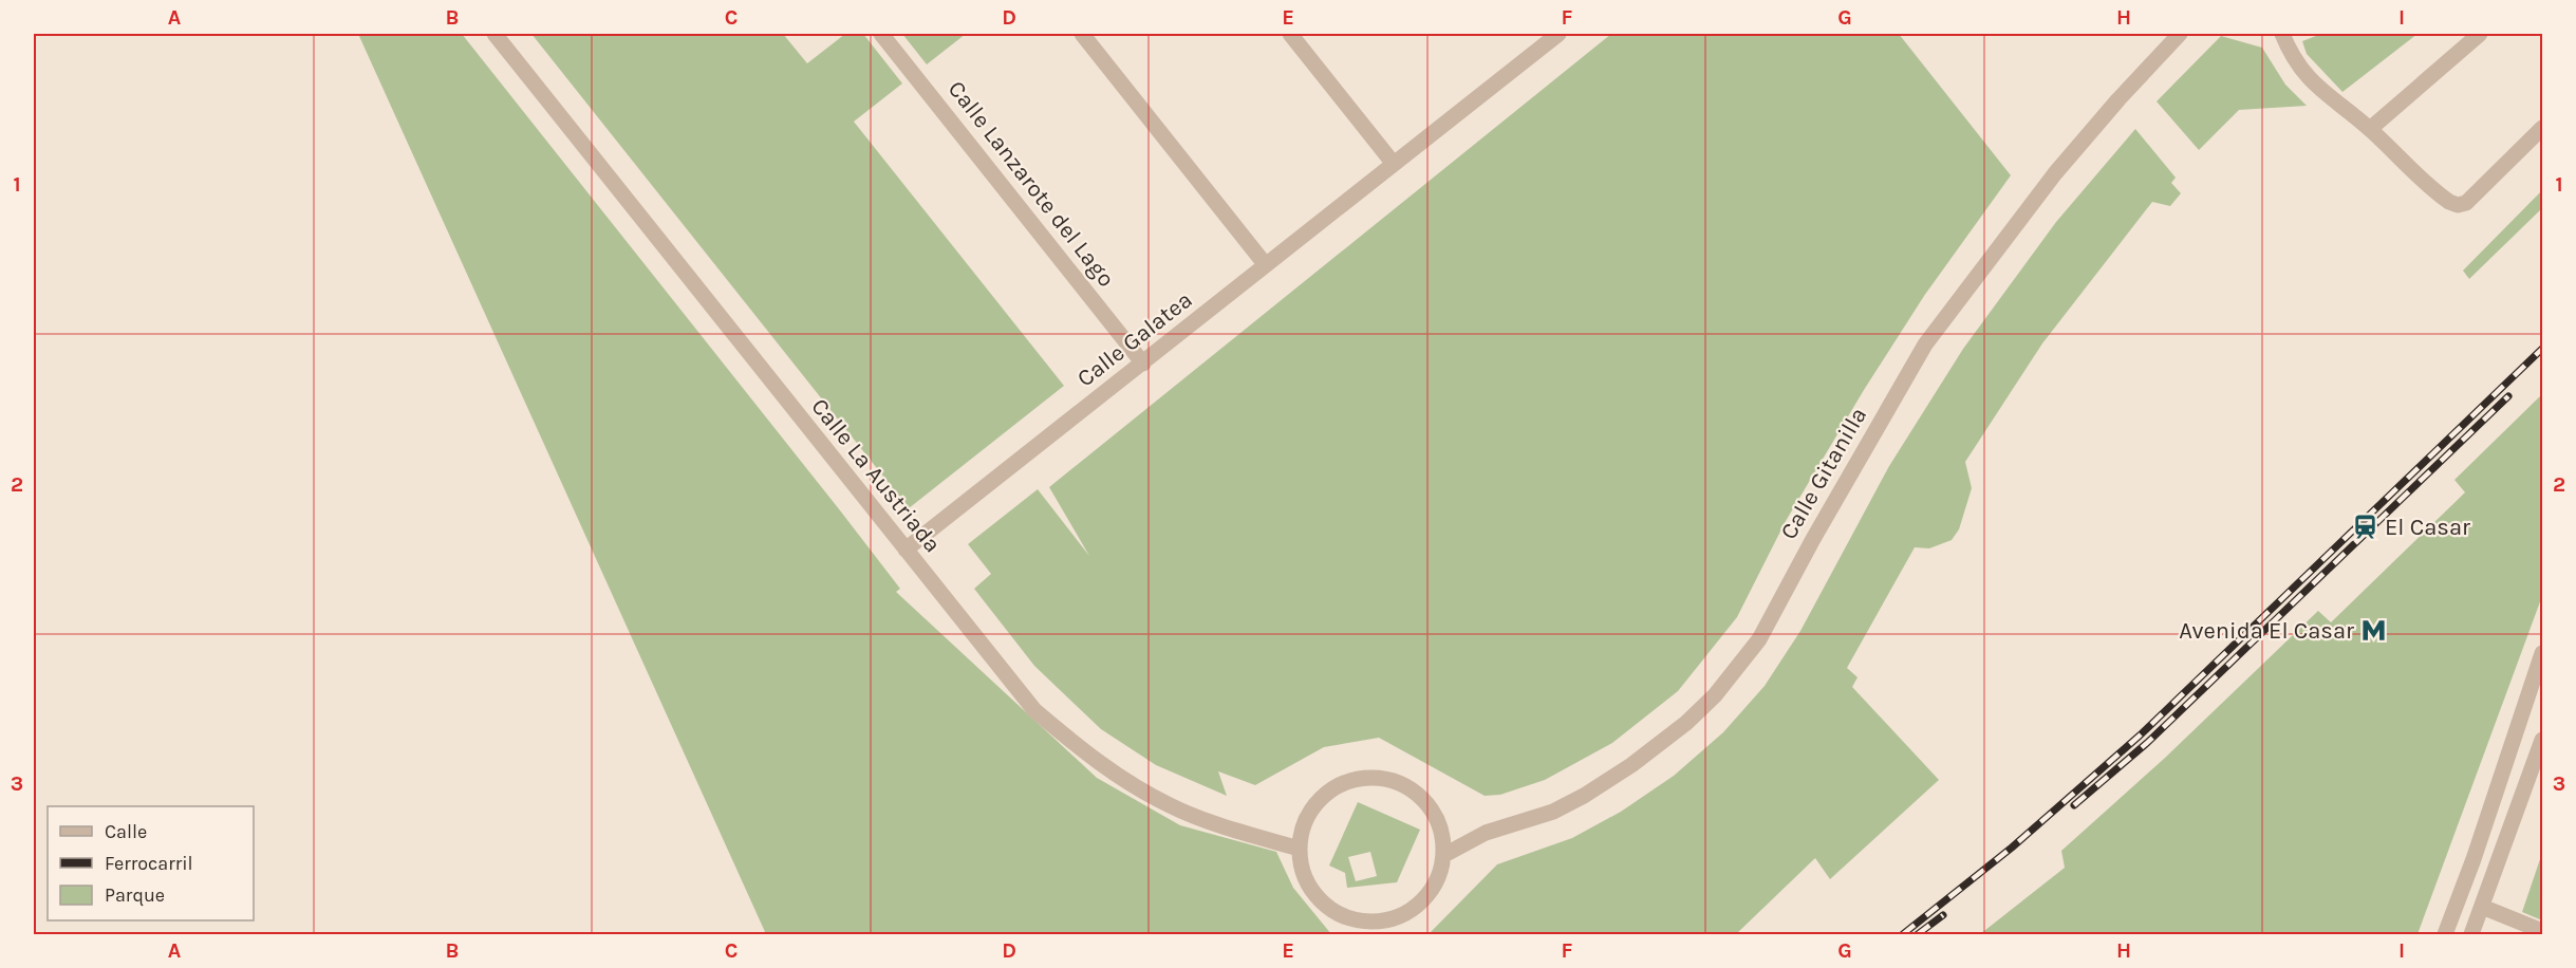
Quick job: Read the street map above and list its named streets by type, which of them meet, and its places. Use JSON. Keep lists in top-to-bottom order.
{
  "streets": {
    "street": [
      "Calle Lanzarote del Lago",
      "Calle Galatea",
      "Calle Gitanilla",
      "Calle La Austriada"
    ]
  },
  "crossings": [
    ["Calle Lanzarote del Lago", "Calle Galatea"],
    ["Calle Galatea", "Calle La Austriada"],
    ["Calle Gitanilla", "Calle La Austriada"]
  ],
  "places": {
    "station": ["El Casar"],
    "metro station": ["Avenida El Casar"]
  },
  "legend": ["Calle", "Ferrocarril", "Parque"],
  "grid": {
    "columns": [
      "A",
      "B",
      "C",
      "D",
      "E",
      "F",
      "G",
      "H",
      "I"
    ],
    "rows": ["1", "2", "3"]
  }
}
